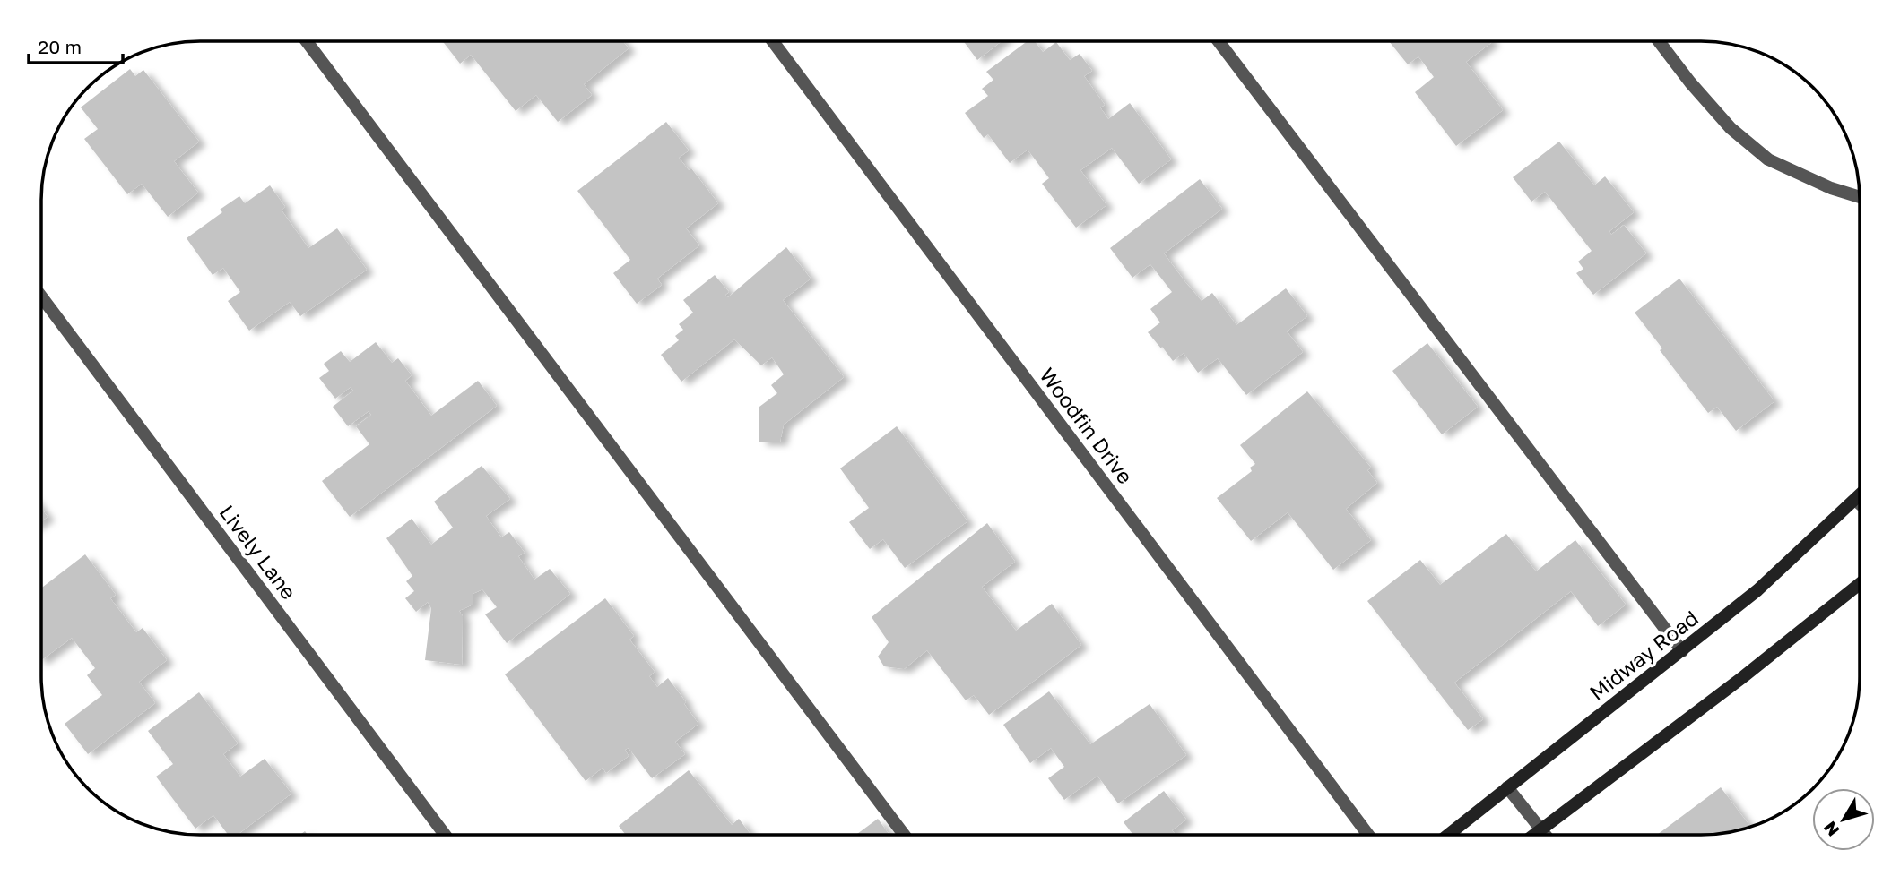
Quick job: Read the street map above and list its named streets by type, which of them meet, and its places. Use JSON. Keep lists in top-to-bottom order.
{
  "streets": {
    "main road": ["Midway Road"],
    "street": ["Woodfin Drive", "Lively Lane"]
  },
  "scale_bar": "20 m",
  "north": "bottom left"
}
